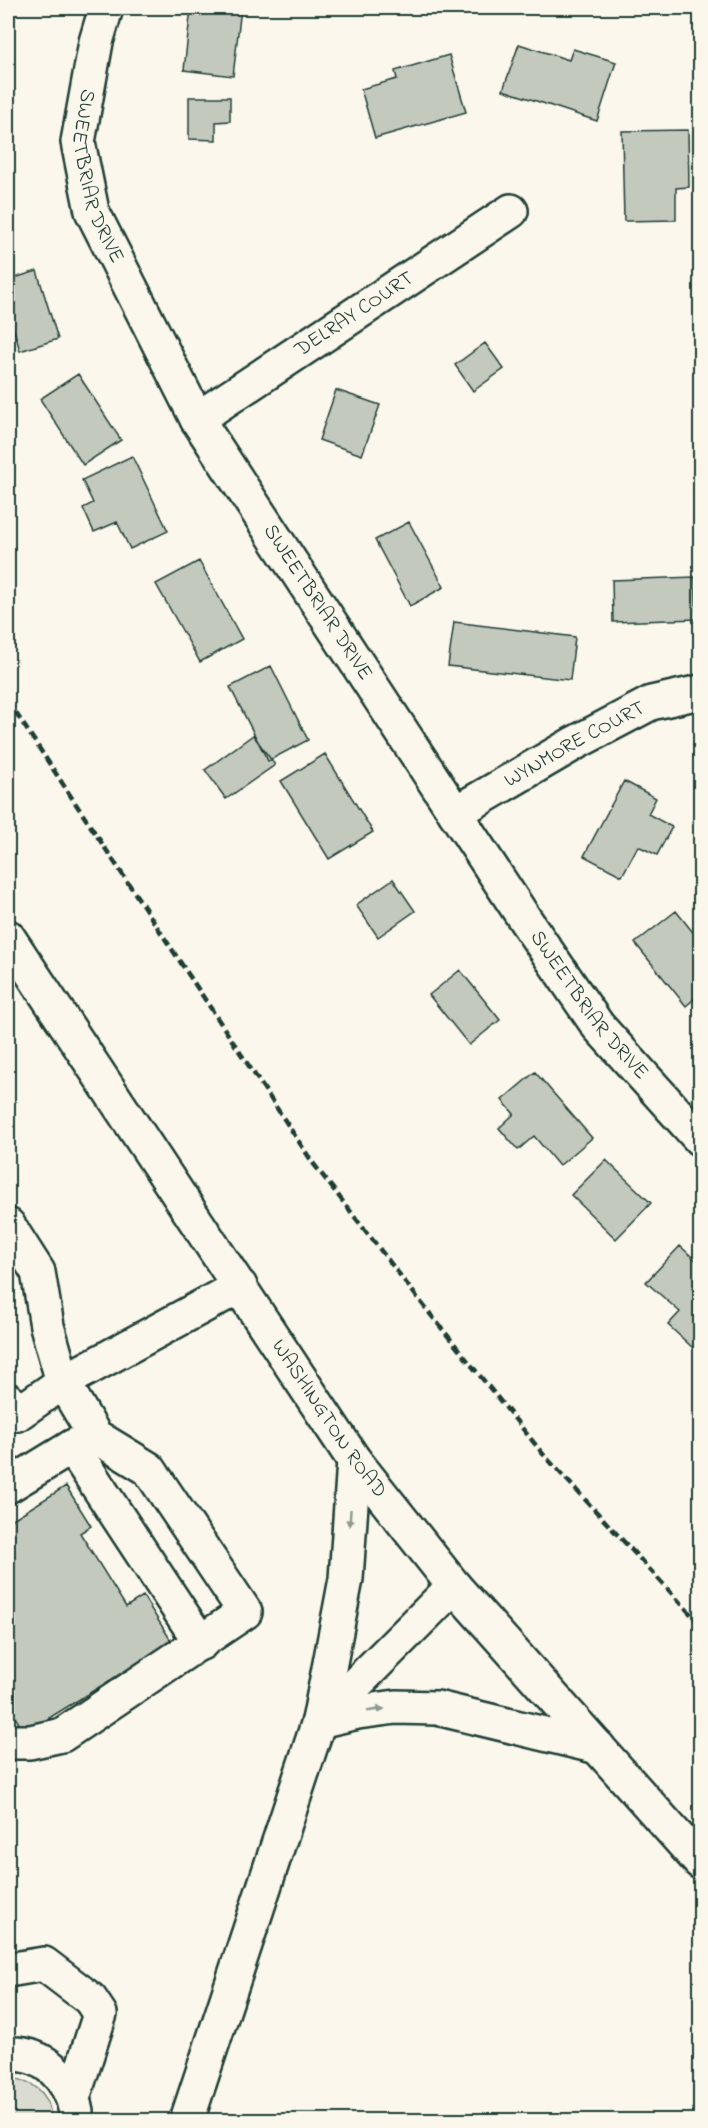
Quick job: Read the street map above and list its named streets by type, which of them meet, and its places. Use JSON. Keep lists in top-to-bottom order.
{
  "streets": {
    "street": [
      "SWEETBRIAR DRIVE",
      "DELRAY COURT",
      "WYNMORE COURT",
      "WASHINGTON ROAD"
    ]
  },
  "crossings": [
    ["SWEETBRIAR DRIVE", "DELRAY COURT"],
    ["SWEETBRIAR DRIVE", "WYNMORE COURT"]
  ]
}
